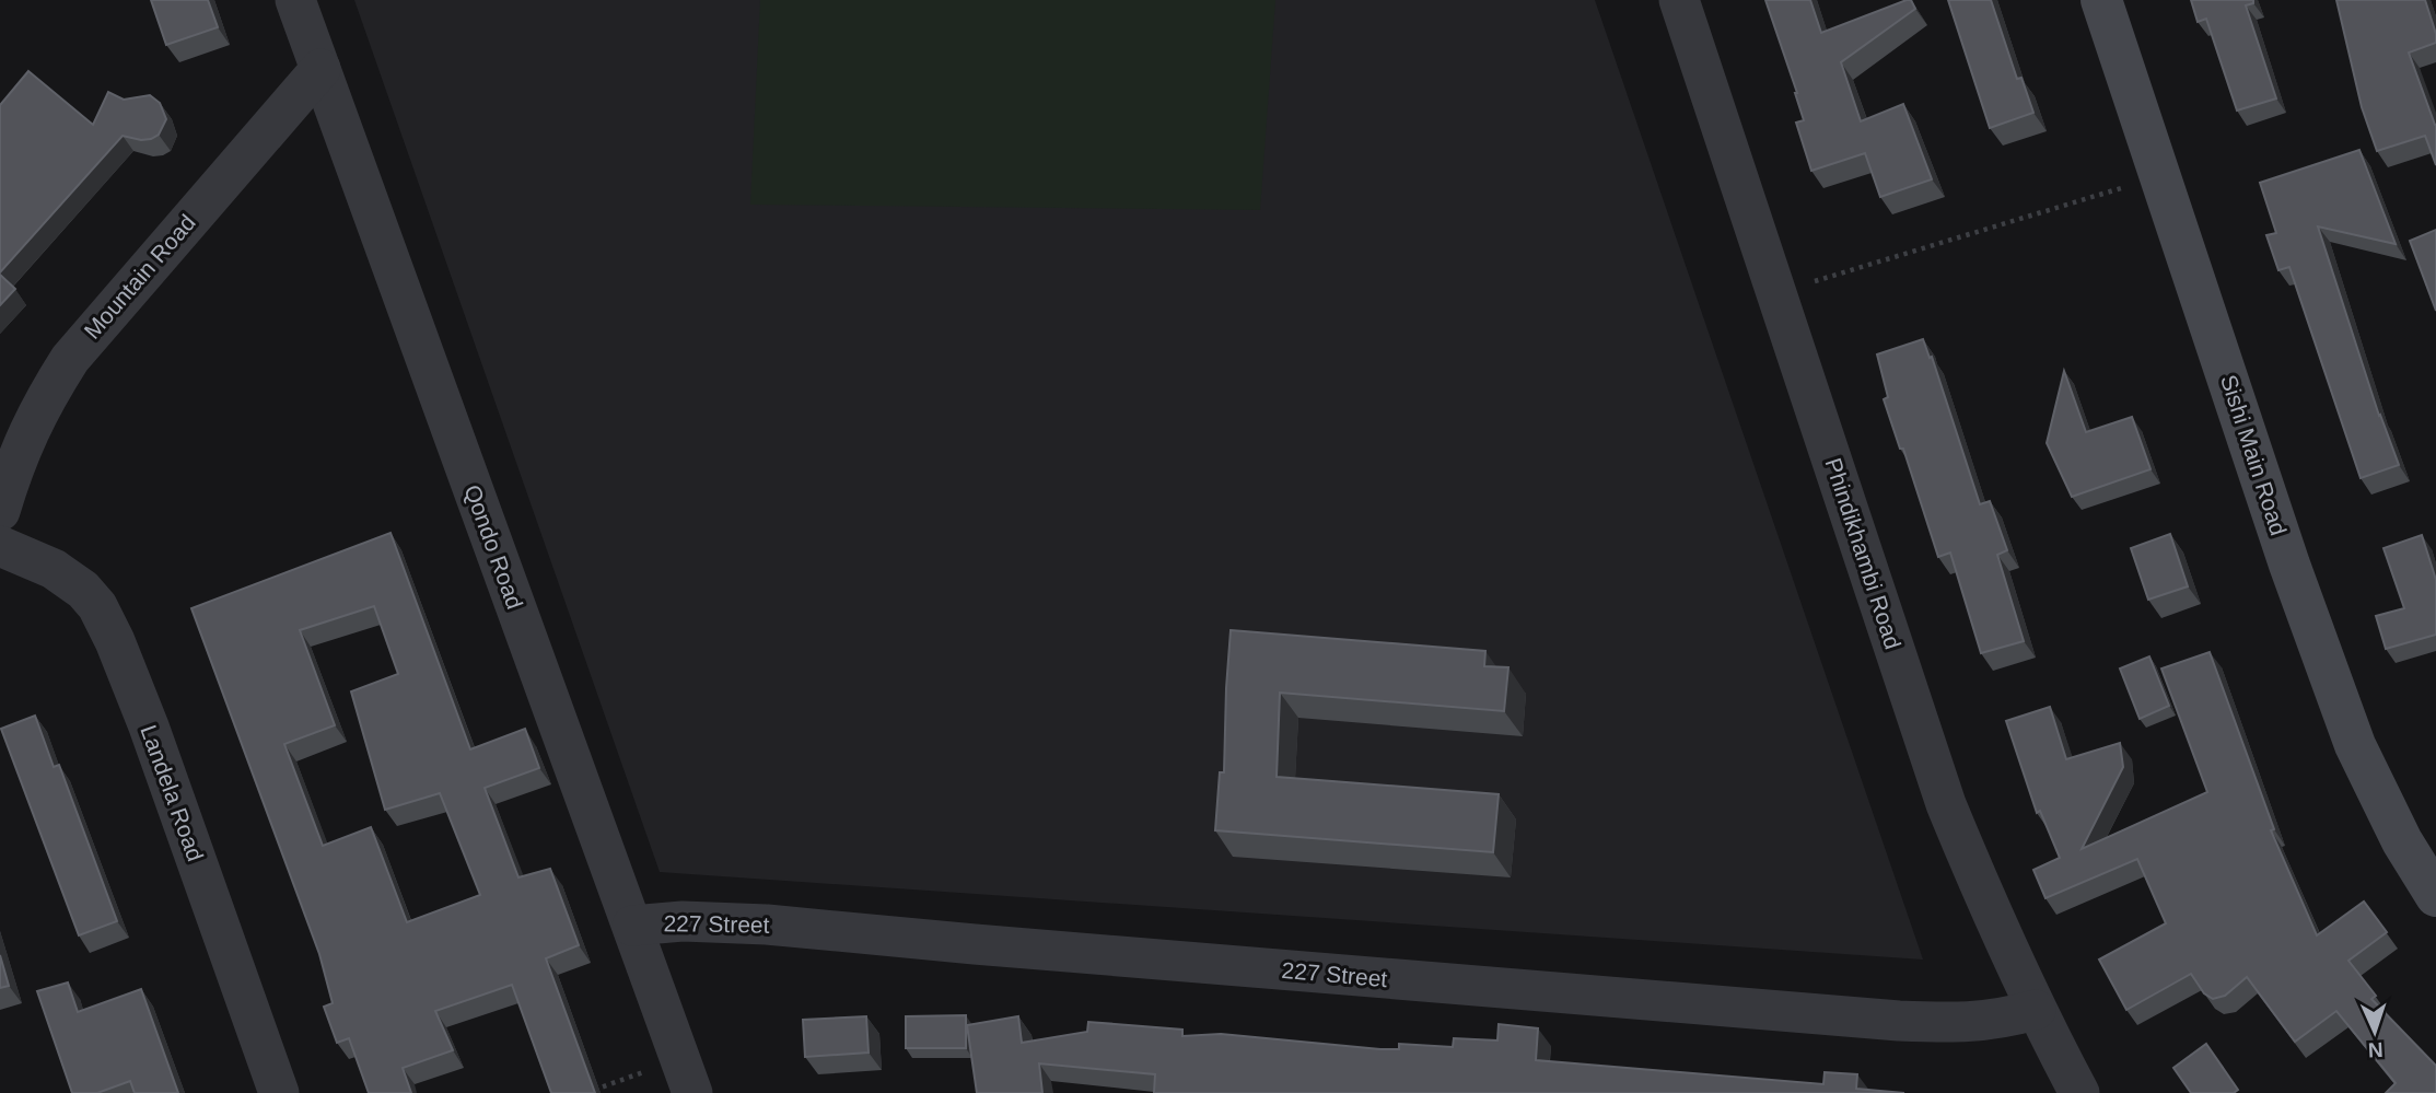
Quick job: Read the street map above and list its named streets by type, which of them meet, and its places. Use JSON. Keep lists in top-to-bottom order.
{
  "streets": {
    "street": [
      "Mountain Road",
      "Sishi Main Road",
      "Qondo Road",
      "Phindikhambi Road",
      "Landela Road",
      "227 Street"
    ]
  },
  "crossings": [
    ["Mountain Road", "Qondo Road"],
    ["Qondo Road", "227 Street"],
    ["Phindikhambi Road", "227 Street"]
  ],
  "north": "bottom"
}
